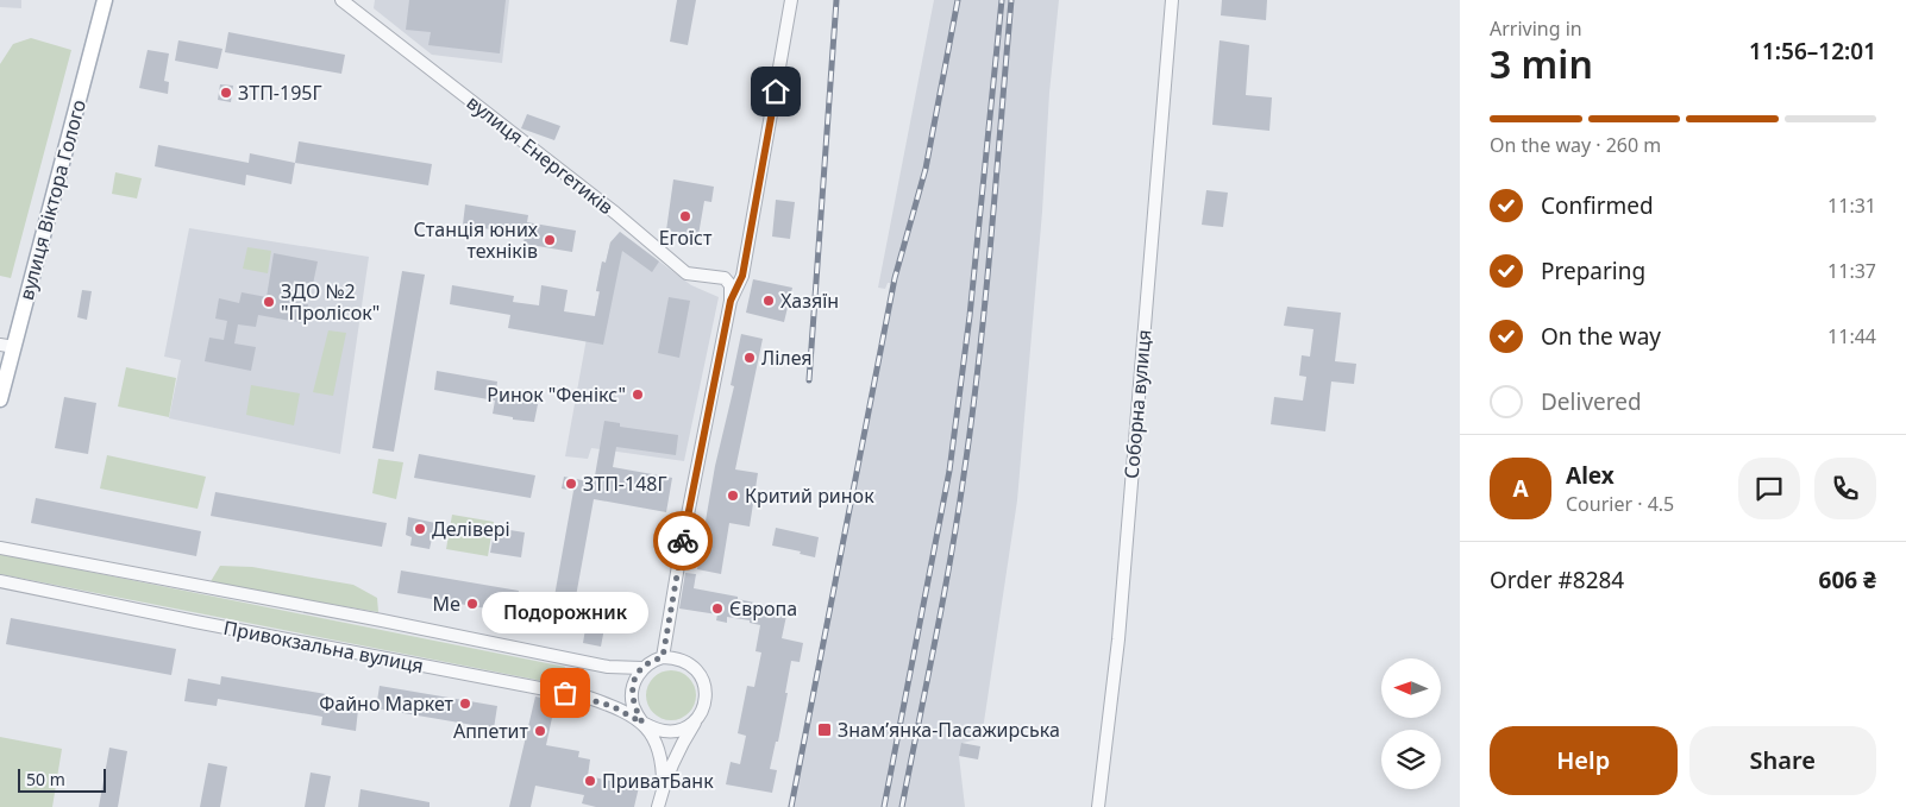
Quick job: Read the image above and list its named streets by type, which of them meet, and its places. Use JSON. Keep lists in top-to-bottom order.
{
  "streets": {
    "main road": ["вулиця Віктора Голого"],
    "street": ["вулиця Енергетиків", "Соборна вулиця", "Привокзальна вулиця"]
  },
  "places": {
    "other": [
      "ЗТП-195Г",
      "Егоїст",
      "Станція юних техніків",
      "Хазяїн",
      "ЗДО №2 \"Пролісок\"",
      "Лілея",
      "Ринок \"Фенікс\"",
      "ЗТП-148Г",
      "Критий ринок",
      "Делівері",
      "Me",
      "Європа",
      "Подорожник",
      "Файно Маркет",
      "Аппетит",
      "ПриватБанк"
    ],
    "transit": ["Знам’янка-Пасажирська"]
  },
  "scale_bar": "50 m",
  "north": "left",
  "page": {
    "heading": ["3 min", "Arriving in", "11:56–12:01"],
    "panel": [
      "Alex",
      "Courier · 4.5",
      "Order #8284",
      "606 ₴"
    ],
    "bar": "On the way · 260 m",
    "list": [
      ["Confirmed", "11:31"],
      ["Preparing", "11:37"],
      ["On the way", "11:44"],
      "Delivered"
    ],
    "round": "A",
    "bubble": "Подорожник",
    "buttons": ["Help", "Share"],
    "scale": "50 m"
  }
}
